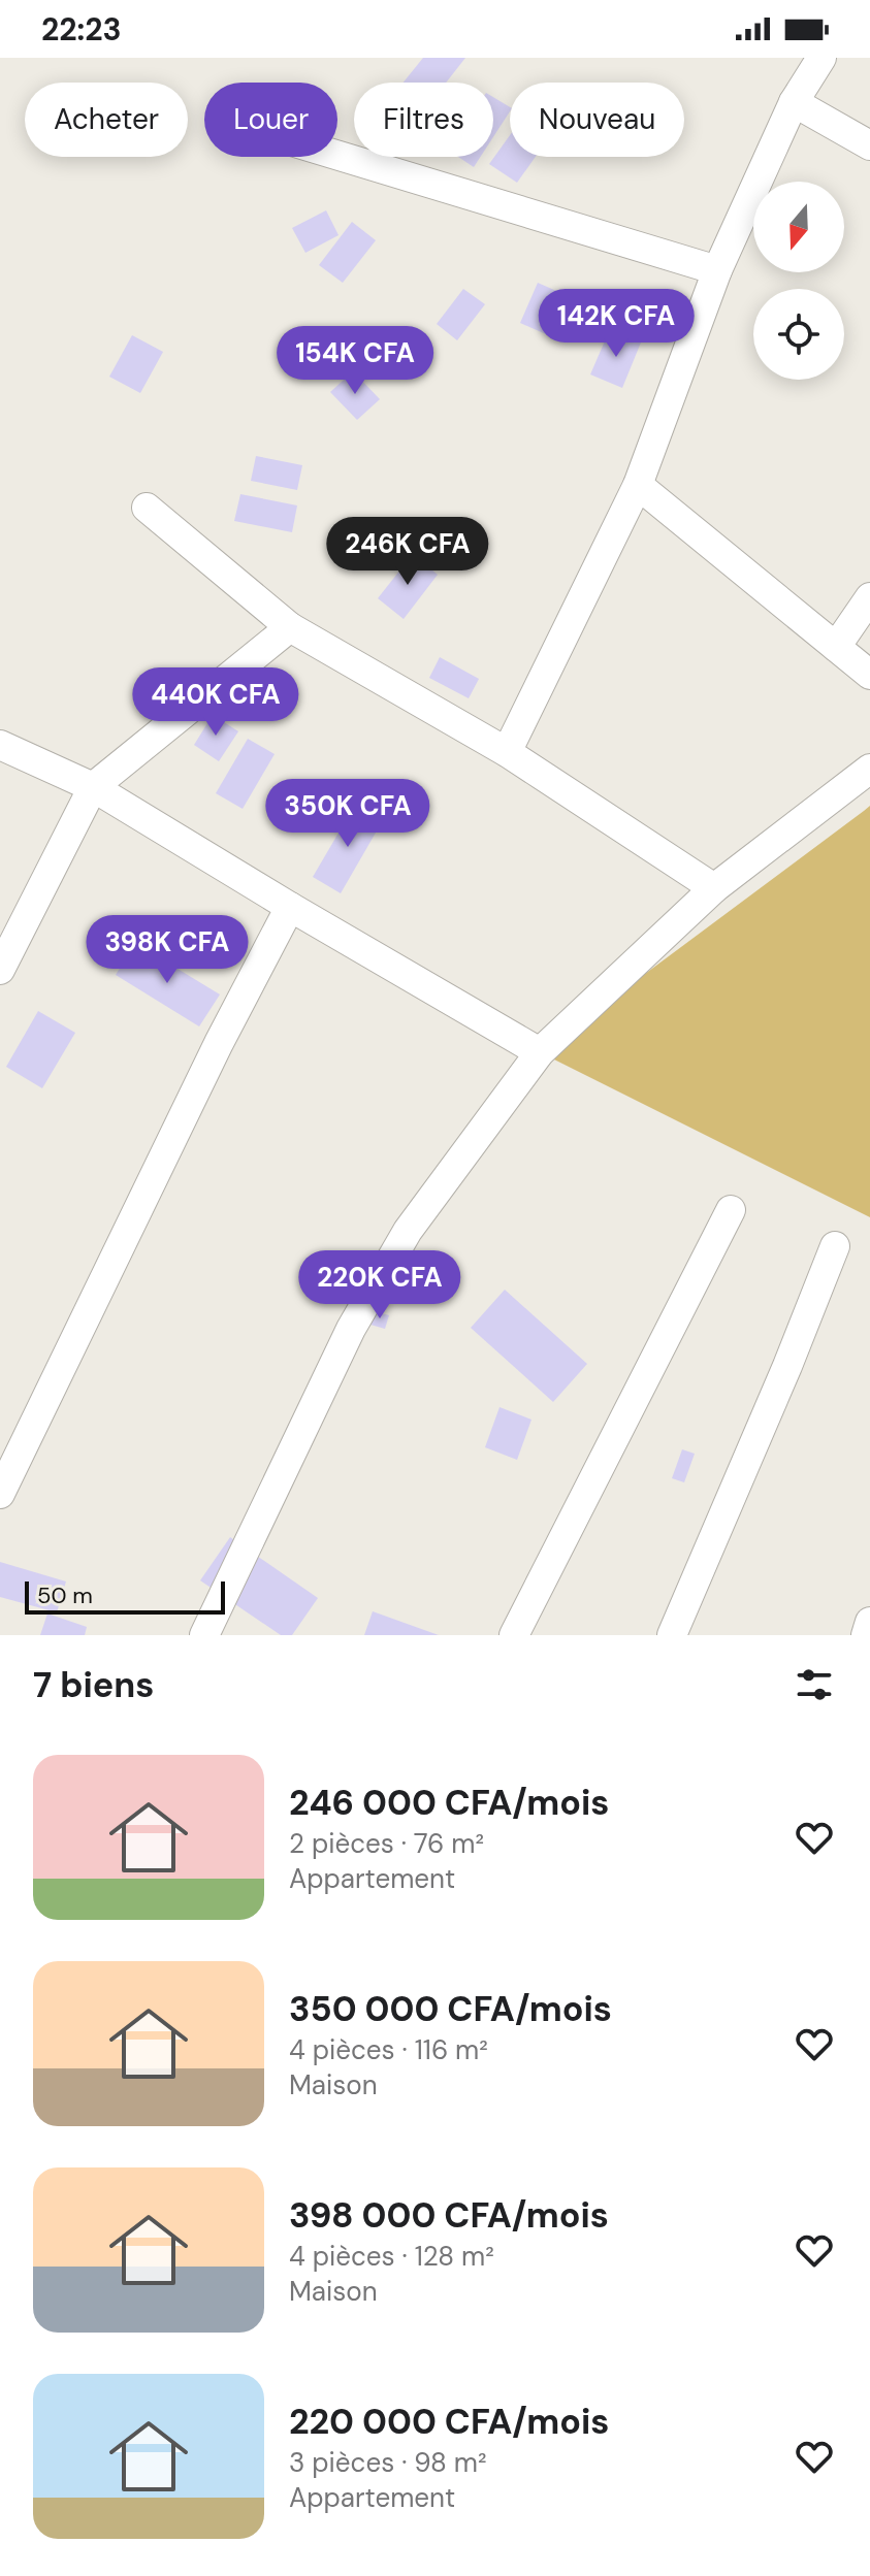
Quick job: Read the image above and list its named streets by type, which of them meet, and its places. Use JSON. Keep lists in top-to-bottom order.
{
  "scale_bar": "50 m",
  "north": "bottom",
  "page": {
    "status": "22:23",
    "chip": [
      "Acheter",
      "Louer",
      "Filtres",
      "Nouveau"
    ],
    "price": [
      "142K CFA",
      "154K CFA",
      "246K CFA",
      "440K CFA",
      "350K CFA",
      "398K CFA",
      "220K CFA"
    ],
    "scale": "50 m",
    "heading": "7 biens",
    "list": [
      {
        "name": "246 000 CFA/mois",
        "note": "2 pièces · 76 m² · Appartement"
      },
      {
        "name": "350 000 CFA/mois",
        "note": "4 pièces · 116 m² · Maison"
      },
      {
        "name": "398 000 CFA/mois",
        "note": "4 pièces · 128 m² · Maison"
      },
      {
        "name": "220 000 CFA/mois",
        "note": "3 pièces · 98 m² · Appartement"
      }
    ]
  }
}
